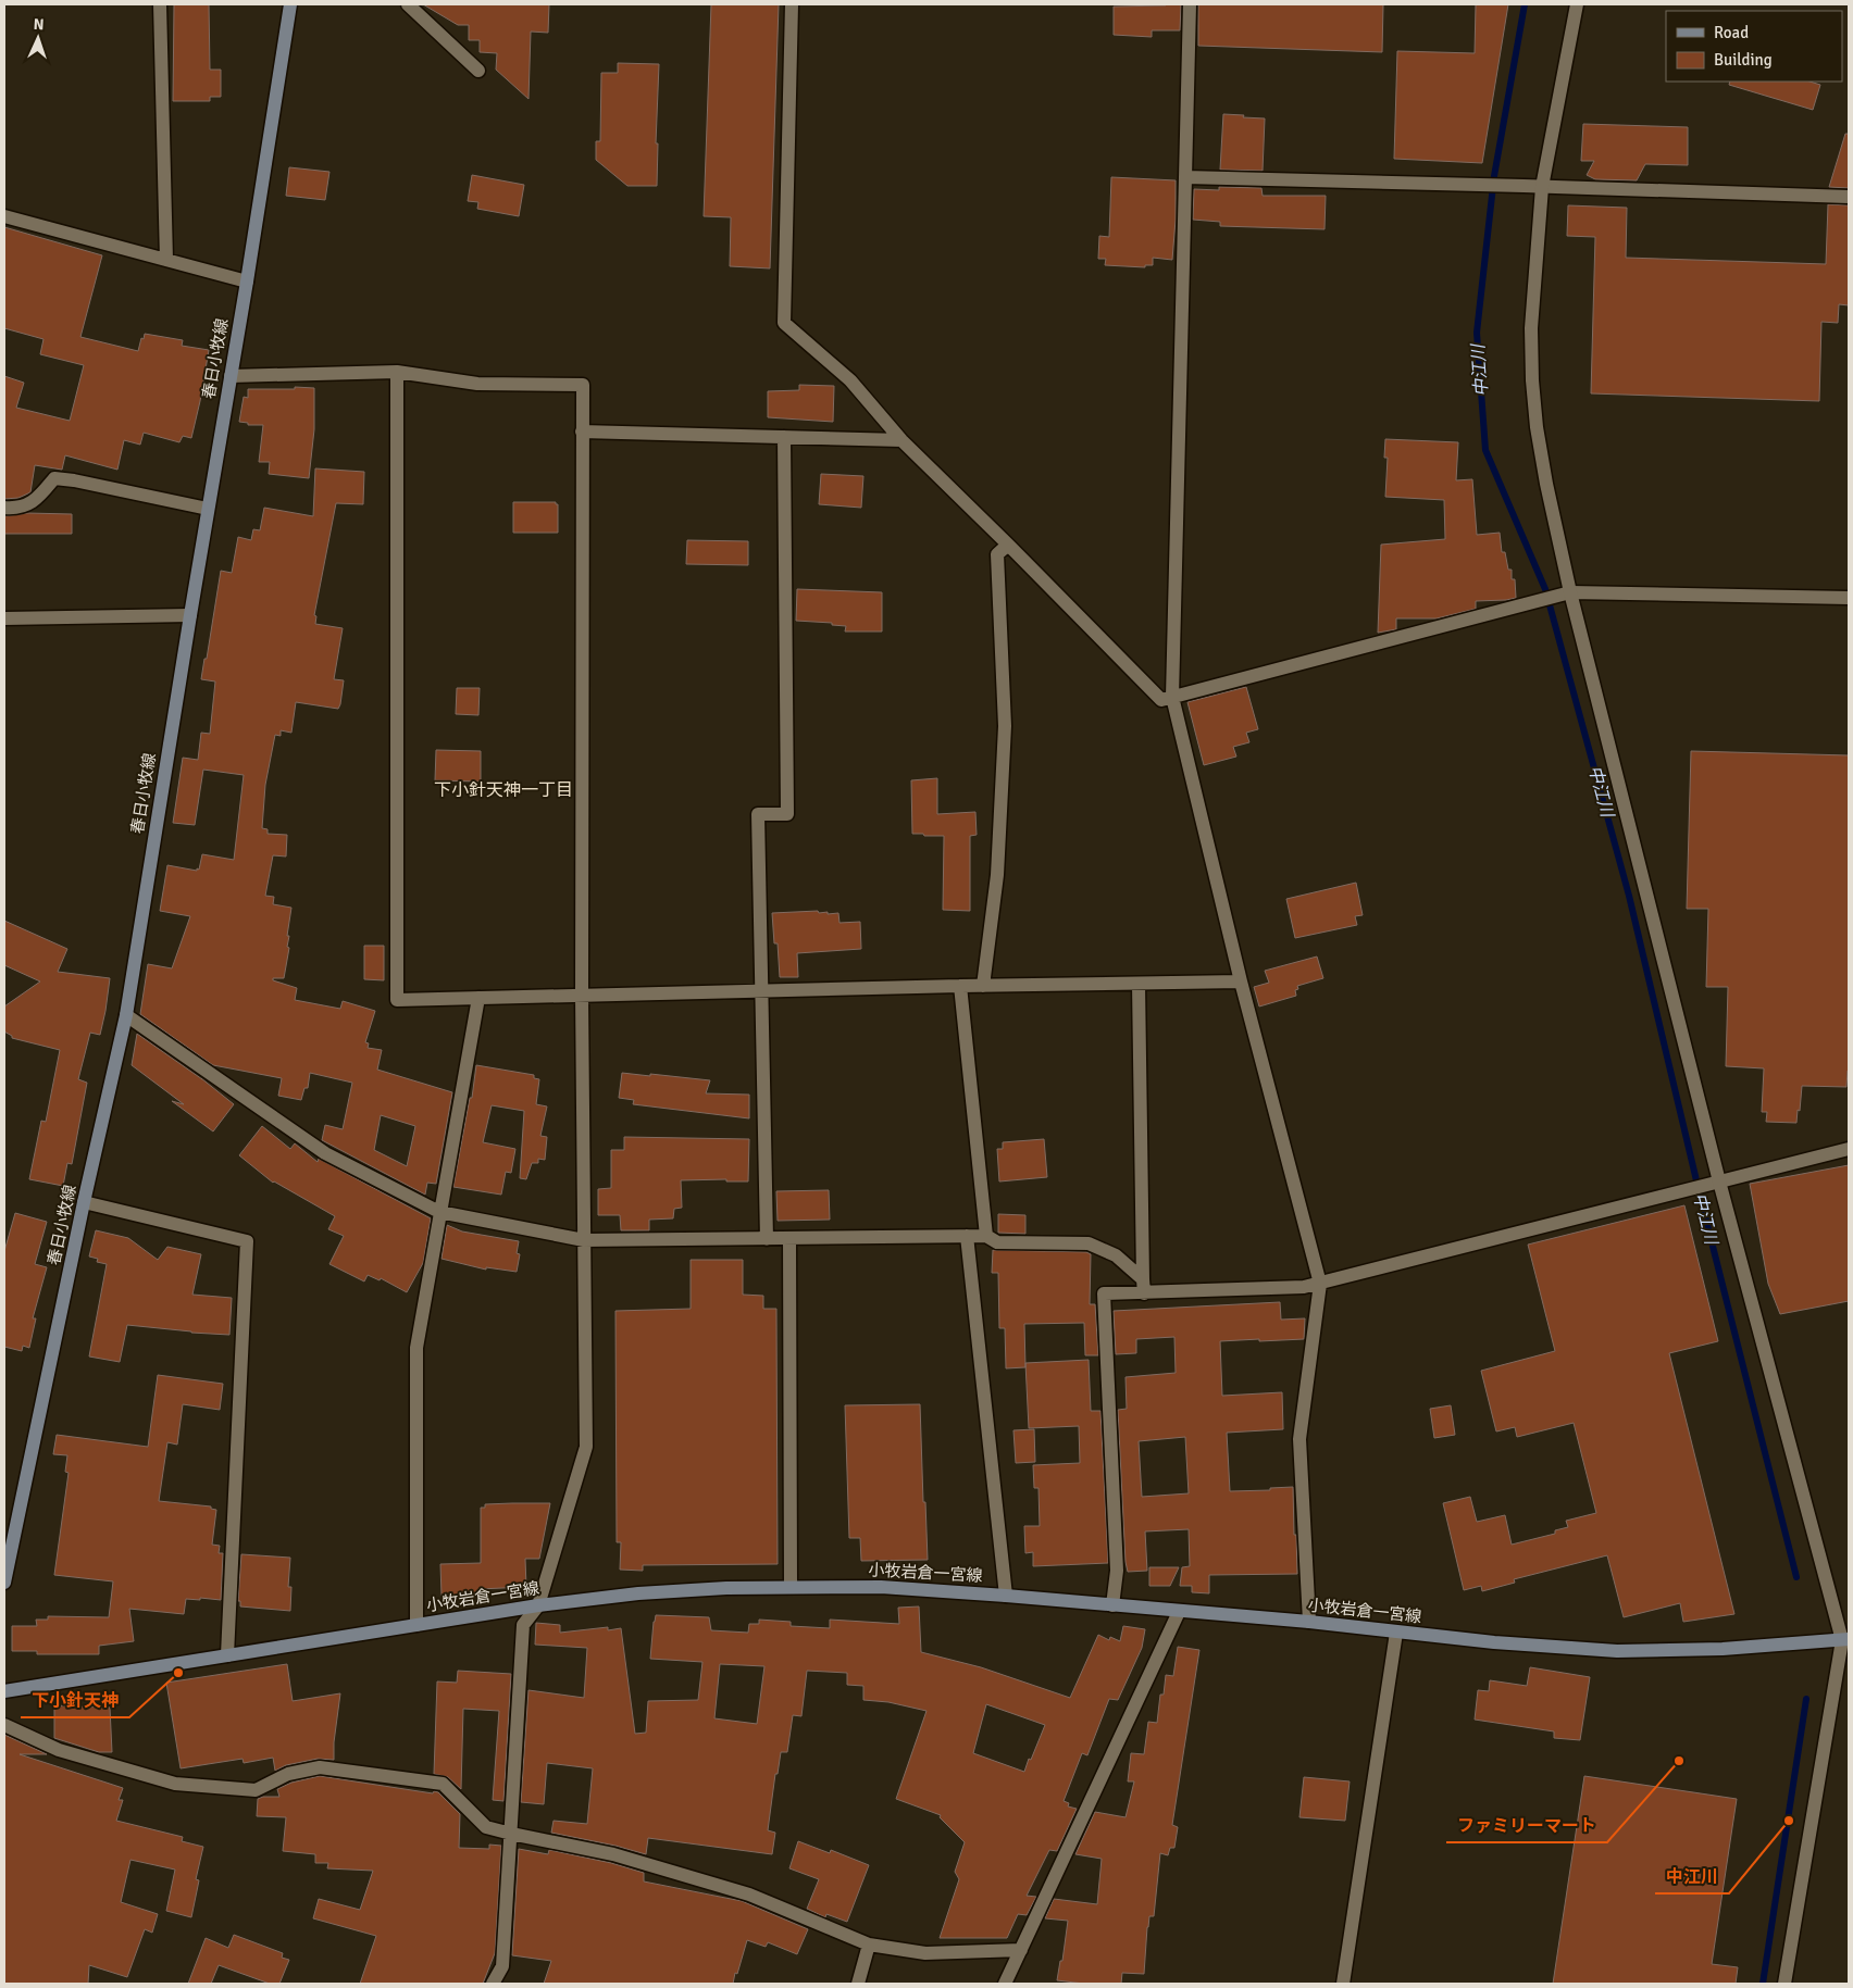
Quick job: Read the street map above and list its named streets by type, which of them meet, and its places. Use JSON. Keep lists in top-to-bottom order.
{
  "streets": {
    "main road": ["春日小牧線", "小牧岩倉一宮線"]
  },
  "districts": ["下小針天神一丁目"],
  "water": ["中江川"],
  "places": ["下小針天神", "ファミリーマート", "中江川"],
  "legend": ["Road", "Building"],
  "north": "top"
}
